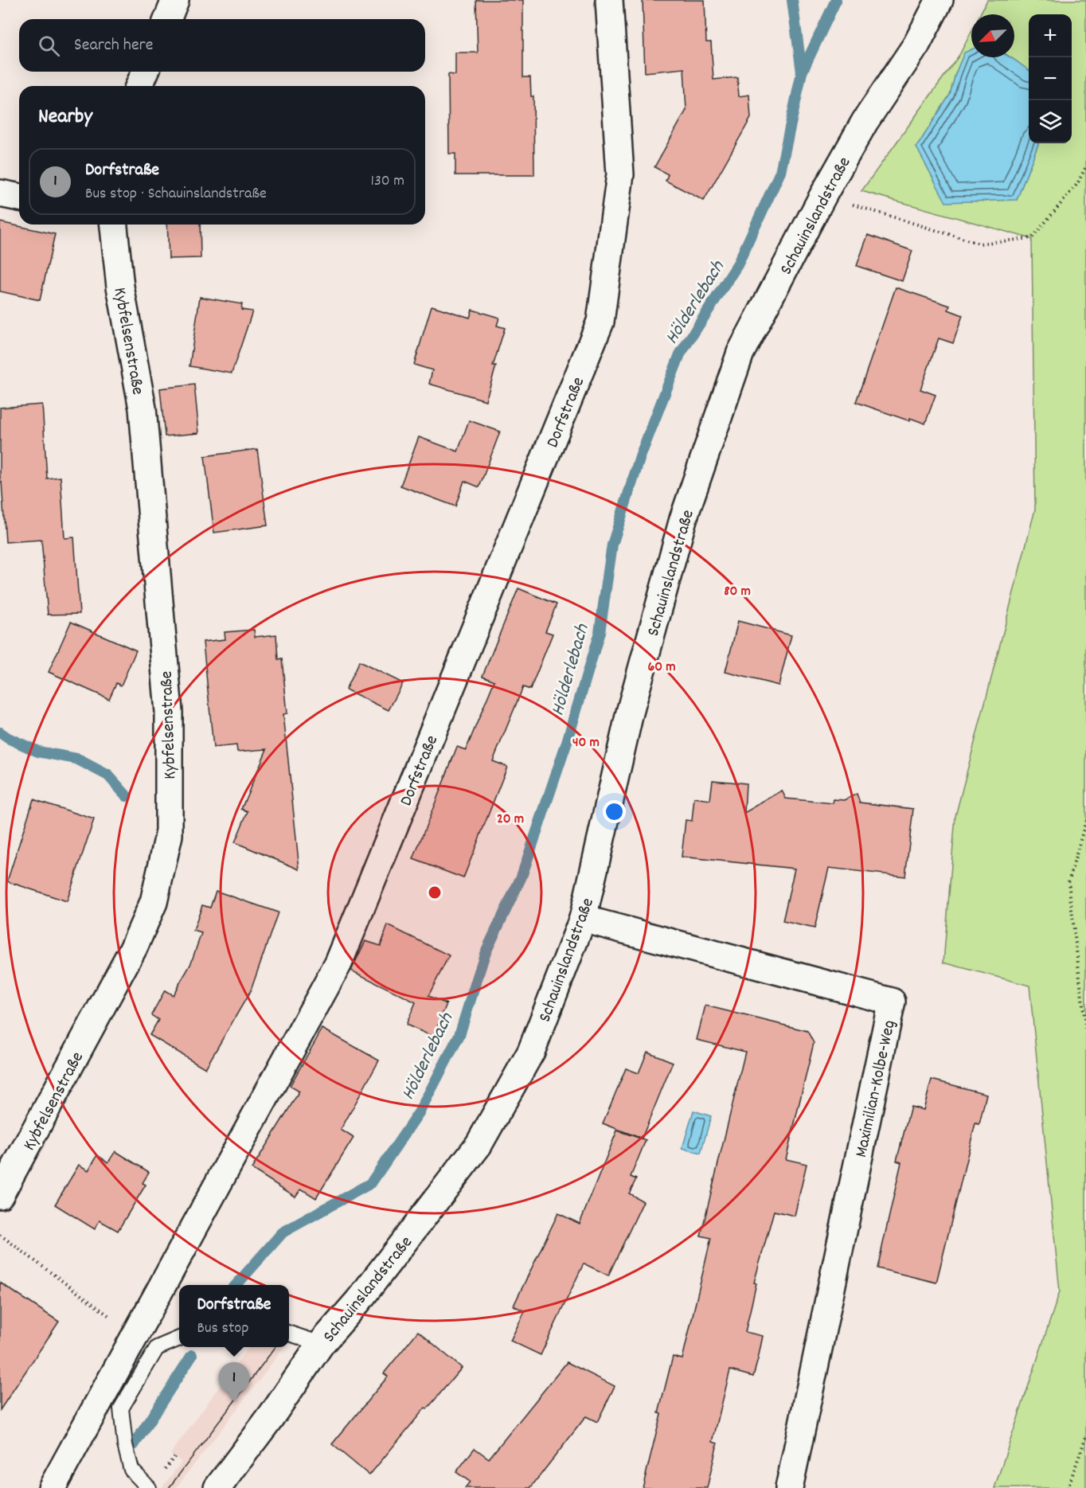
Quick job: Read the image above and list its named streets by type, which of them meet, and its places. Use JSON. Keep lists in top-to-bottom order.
{
  "streets": {
    "street": [
      "Schauinslandstraße",
      "Kybfelsenstraße",
      "Dorfstraße",
      "Maximilian-Kolbe-Weg"
    ]
  },
  "crossings": [
    ["Schauinslandstraße", "Maximilian-Kolbe-Weg"]
  ],
  "water": ["Hölderlebach"],
  "north": "bottom left",
  "page": {
    "map_buttons": ["+", "−"],
    "search": "Search here",
    "heading": "Nearby",
    "list": [
      {
        "mark": "1",
        "name": "Dorfstraße",
        "note": "Bus stop · Schauinslandstraße",
        "value": "130 m"
      }
    ],
    "popup": ["Dorfstraße", "Bus stop"],
    "pins": "1"
  },
  "rings": [
    "80 m",
    "60 m",
    "40 m",
    "20 m"
  ]
}
